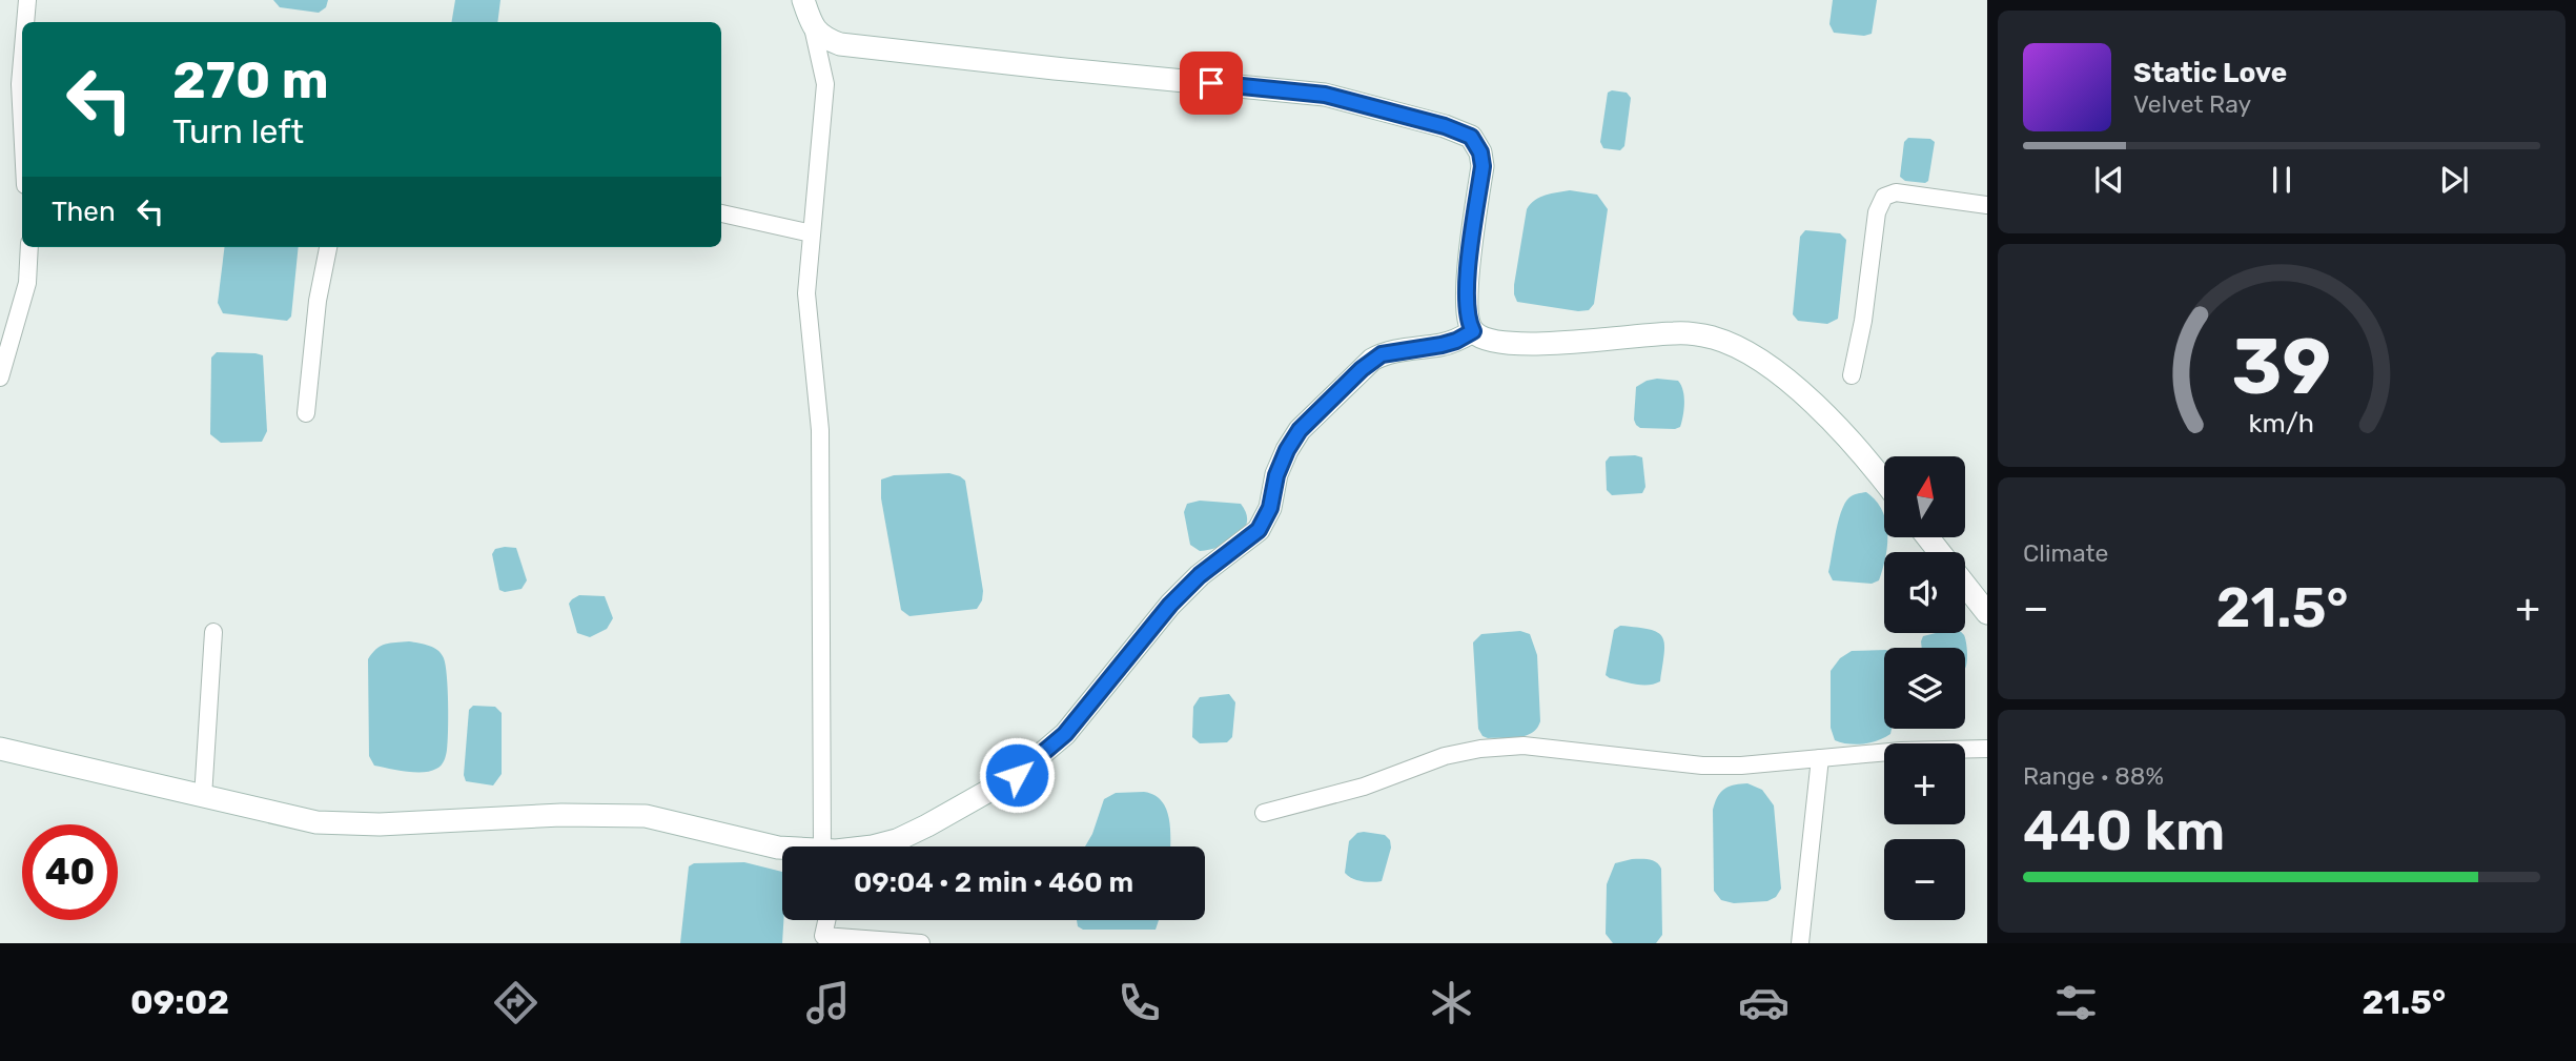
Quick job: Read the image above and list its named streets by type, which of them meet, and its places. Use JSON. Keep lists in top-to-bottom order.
{
  "north": "top",
  "page": {
    "turn": ["270 m", "Turn left"],
    "song": ["Static Love", "Velvet Ray"],
    "then": "Then",
    "map_buttons": ["+", "−"],
    "tile": [
      "Climate",
      ["Range · 88%", "440 km"]
    ],
    "heat": ["−", "21.5°", "+"],
    "limit": "40",
    "trip": "09:04 · 2 min · 460 m",
    "tabs": ["09:02", "21.5°"],
    "gauge": ["39", "km/h"]
  }
}
